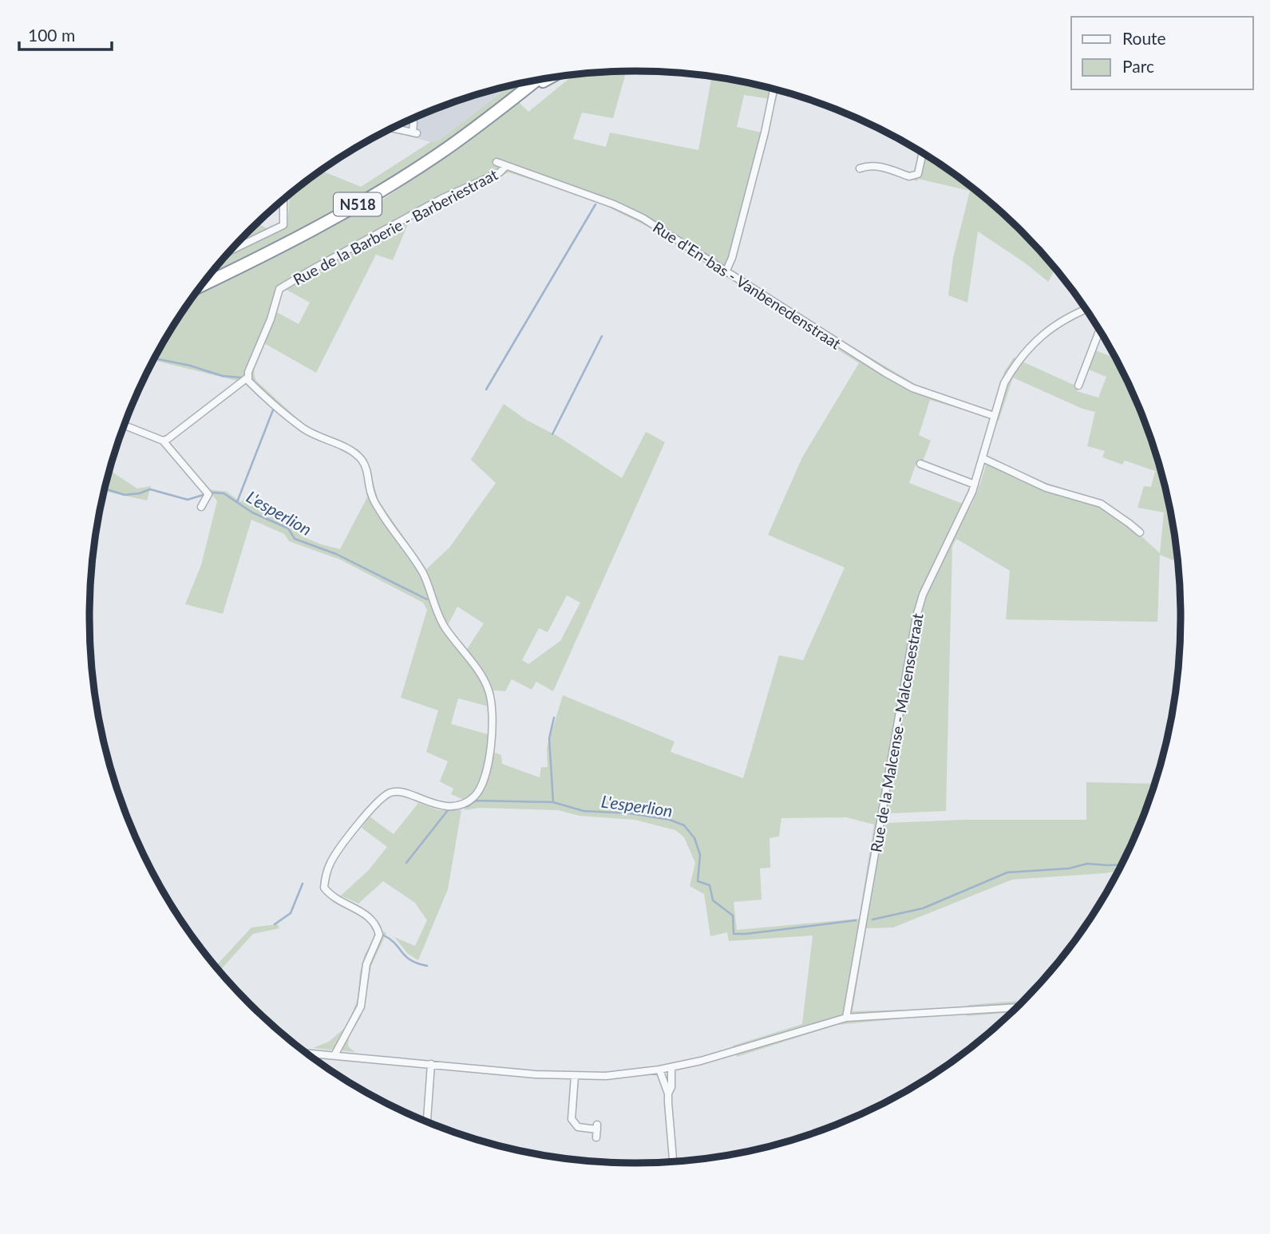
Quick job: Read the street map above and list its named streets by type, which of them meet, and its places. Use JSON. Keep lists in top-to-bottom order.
{
  "streets": {
    "highway": ["N518"],
    "street": ["Rue de la Barberie - Barberiestraat", "Rue d'En-bas - Vanbenedenstraat", "Rue de la Malcense - Malcensestraat"]
  },
  "crossings": [
    ["Rue de la Barberie - Barberiestraat", "Rue d'En-bas - Vanbenedenstraat"],
    ["Rue d'En-bas - Vanbenedenstraat", "Rue de la Malcense - Malcensestraat"]
  ],
  "water": ["L'esperlion"],
  "legend": ["Route", "Parc"],
  "scale_bar": "100 m"
}
